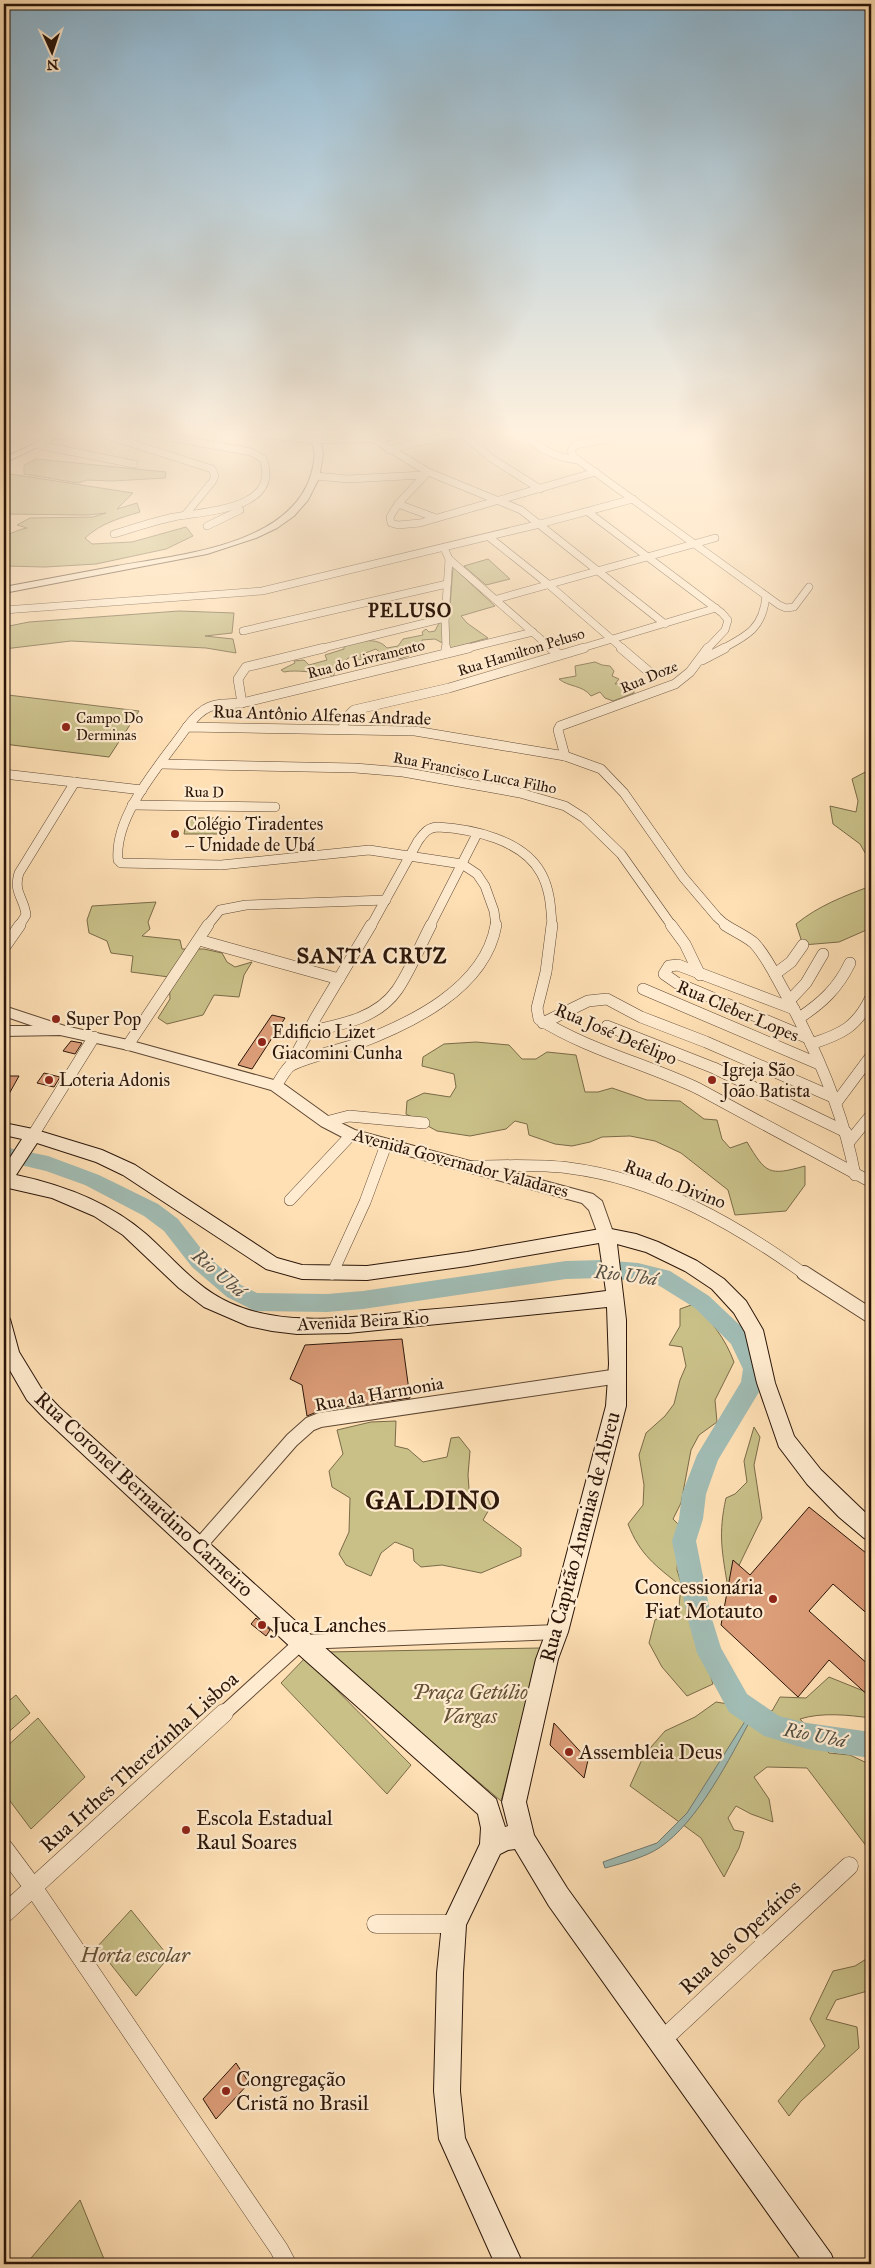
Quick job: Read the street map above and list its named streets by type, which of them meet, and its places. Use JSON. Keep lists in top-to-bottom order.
{
  "streets": {
    "main road": ["Avenida Beira Rio", "Rua Coronel Bernardino Carneiro", "Rua Capitão Ananias de Abreu"],
    "street": [
      "Rua Hamilton Peluso",
      "Rua do Livramento",
      "Rua Doze",
      "Rua Antônio Alfenas Andrade",
      "Rua Francisco Lucca Filho",
      "Rua D",
      "Rua Cleber Lopes",
      "Rua José Defelipo",
      "Avenida Governador Valadares",
      "Rua do Divino",
      "Rua da Harmonia",
      "Rua Irthes Therezinha Lisboa",
      "Rua dos Operários"
    ]
  },
  "crossings": [
    ["Rua Hamilton Peluso", "Rua Doze"],
    ["Rua Hamilton Peluso", "Rua Antônio Alfenas Andrade"],
    ["Rua do Livramento", "Rua Antônio Alfenas Andrade"],
    ["Rua Doze", "Rua Antônio Alfenas Andrade"],
    ["Rua Antônio Alfenas Andrade", "Rua Francisco Lucca Filho"],
    ["Rua Antônio Alfenas Andrade", "Rua D"],
    ["Rua Antônio Alfenas Andrade", "Rua Cleber Lopes"],
    ["Rua Antônio Alfenas Andrade", "Rua José Defelipo"],
    ["Avenida Governador Valadares", "Rua do Divino"],
    ["Avenida Governador Valadares", "Rua Capitão Ananias de Abreu"],
    ["Avenida Beira Rio", "Rua Capitão Ananias de Abreu"],
    ["Rua da Harmonia", "Rua Coronel Bernardino Carneiro"],
    ["Rua da Harmonia", "Rua Capitão Ananias de Abreu"],
    ["Rua Coronel Bernardino Carneiro", "Rua Irthes Therezinha Lisboa"]
  ],
  "districts": ["PELUSO", "SANTA CRUZ", "GALDINO"],
  "water": ["Rio Ubá"],
  "parks": ["Praça Getúlio Vargas", "Horta escolar"],
  "places": [
    "Campo Do Derminas",
    "Colégio Tiradentes – Unidade de Ubá",
    "Super Pop",
    "Edificio Lizet Giacomini Cunha",
    "Loteria Adonis",
    "Igreja São João Batista",
    "Concessionária Fiat Motauto",
    "Juca Lanches",
    "Assembleia Deus",
    "Escola Estadual Raul Soares",
    "Congregação Cristã no Brasil"
  ],
  "north": "bottom"
}
